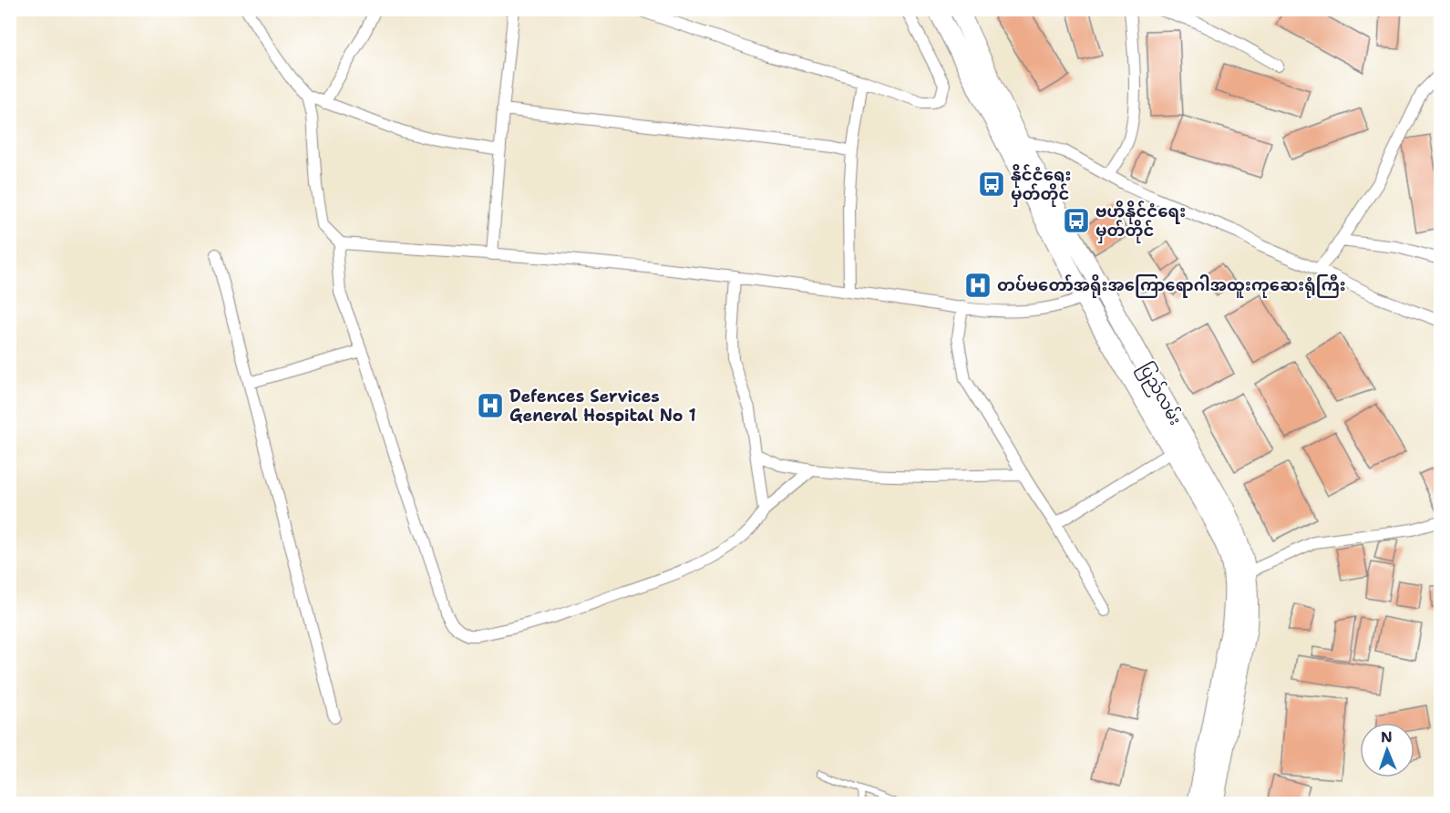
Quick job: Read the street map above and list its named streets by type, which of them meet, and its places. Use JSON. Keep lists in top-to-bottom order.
{
  "streets": {
    "highway": ["ပြည်လမ်း"]
  },
  "places": {
    "bus stop": ["နိုင်ငံရေး မှတ်တိုင်", "ဗဟိုနိုင်ငံရေး မှတ်တိုင်"],
    "hospital": ["တပ်မတော်အရိုးအကြောရောဂါအထူးကုဆေးရုံကြီး", "Defences Services General Hospital No 1"]
  },
  "north": "top"
}
